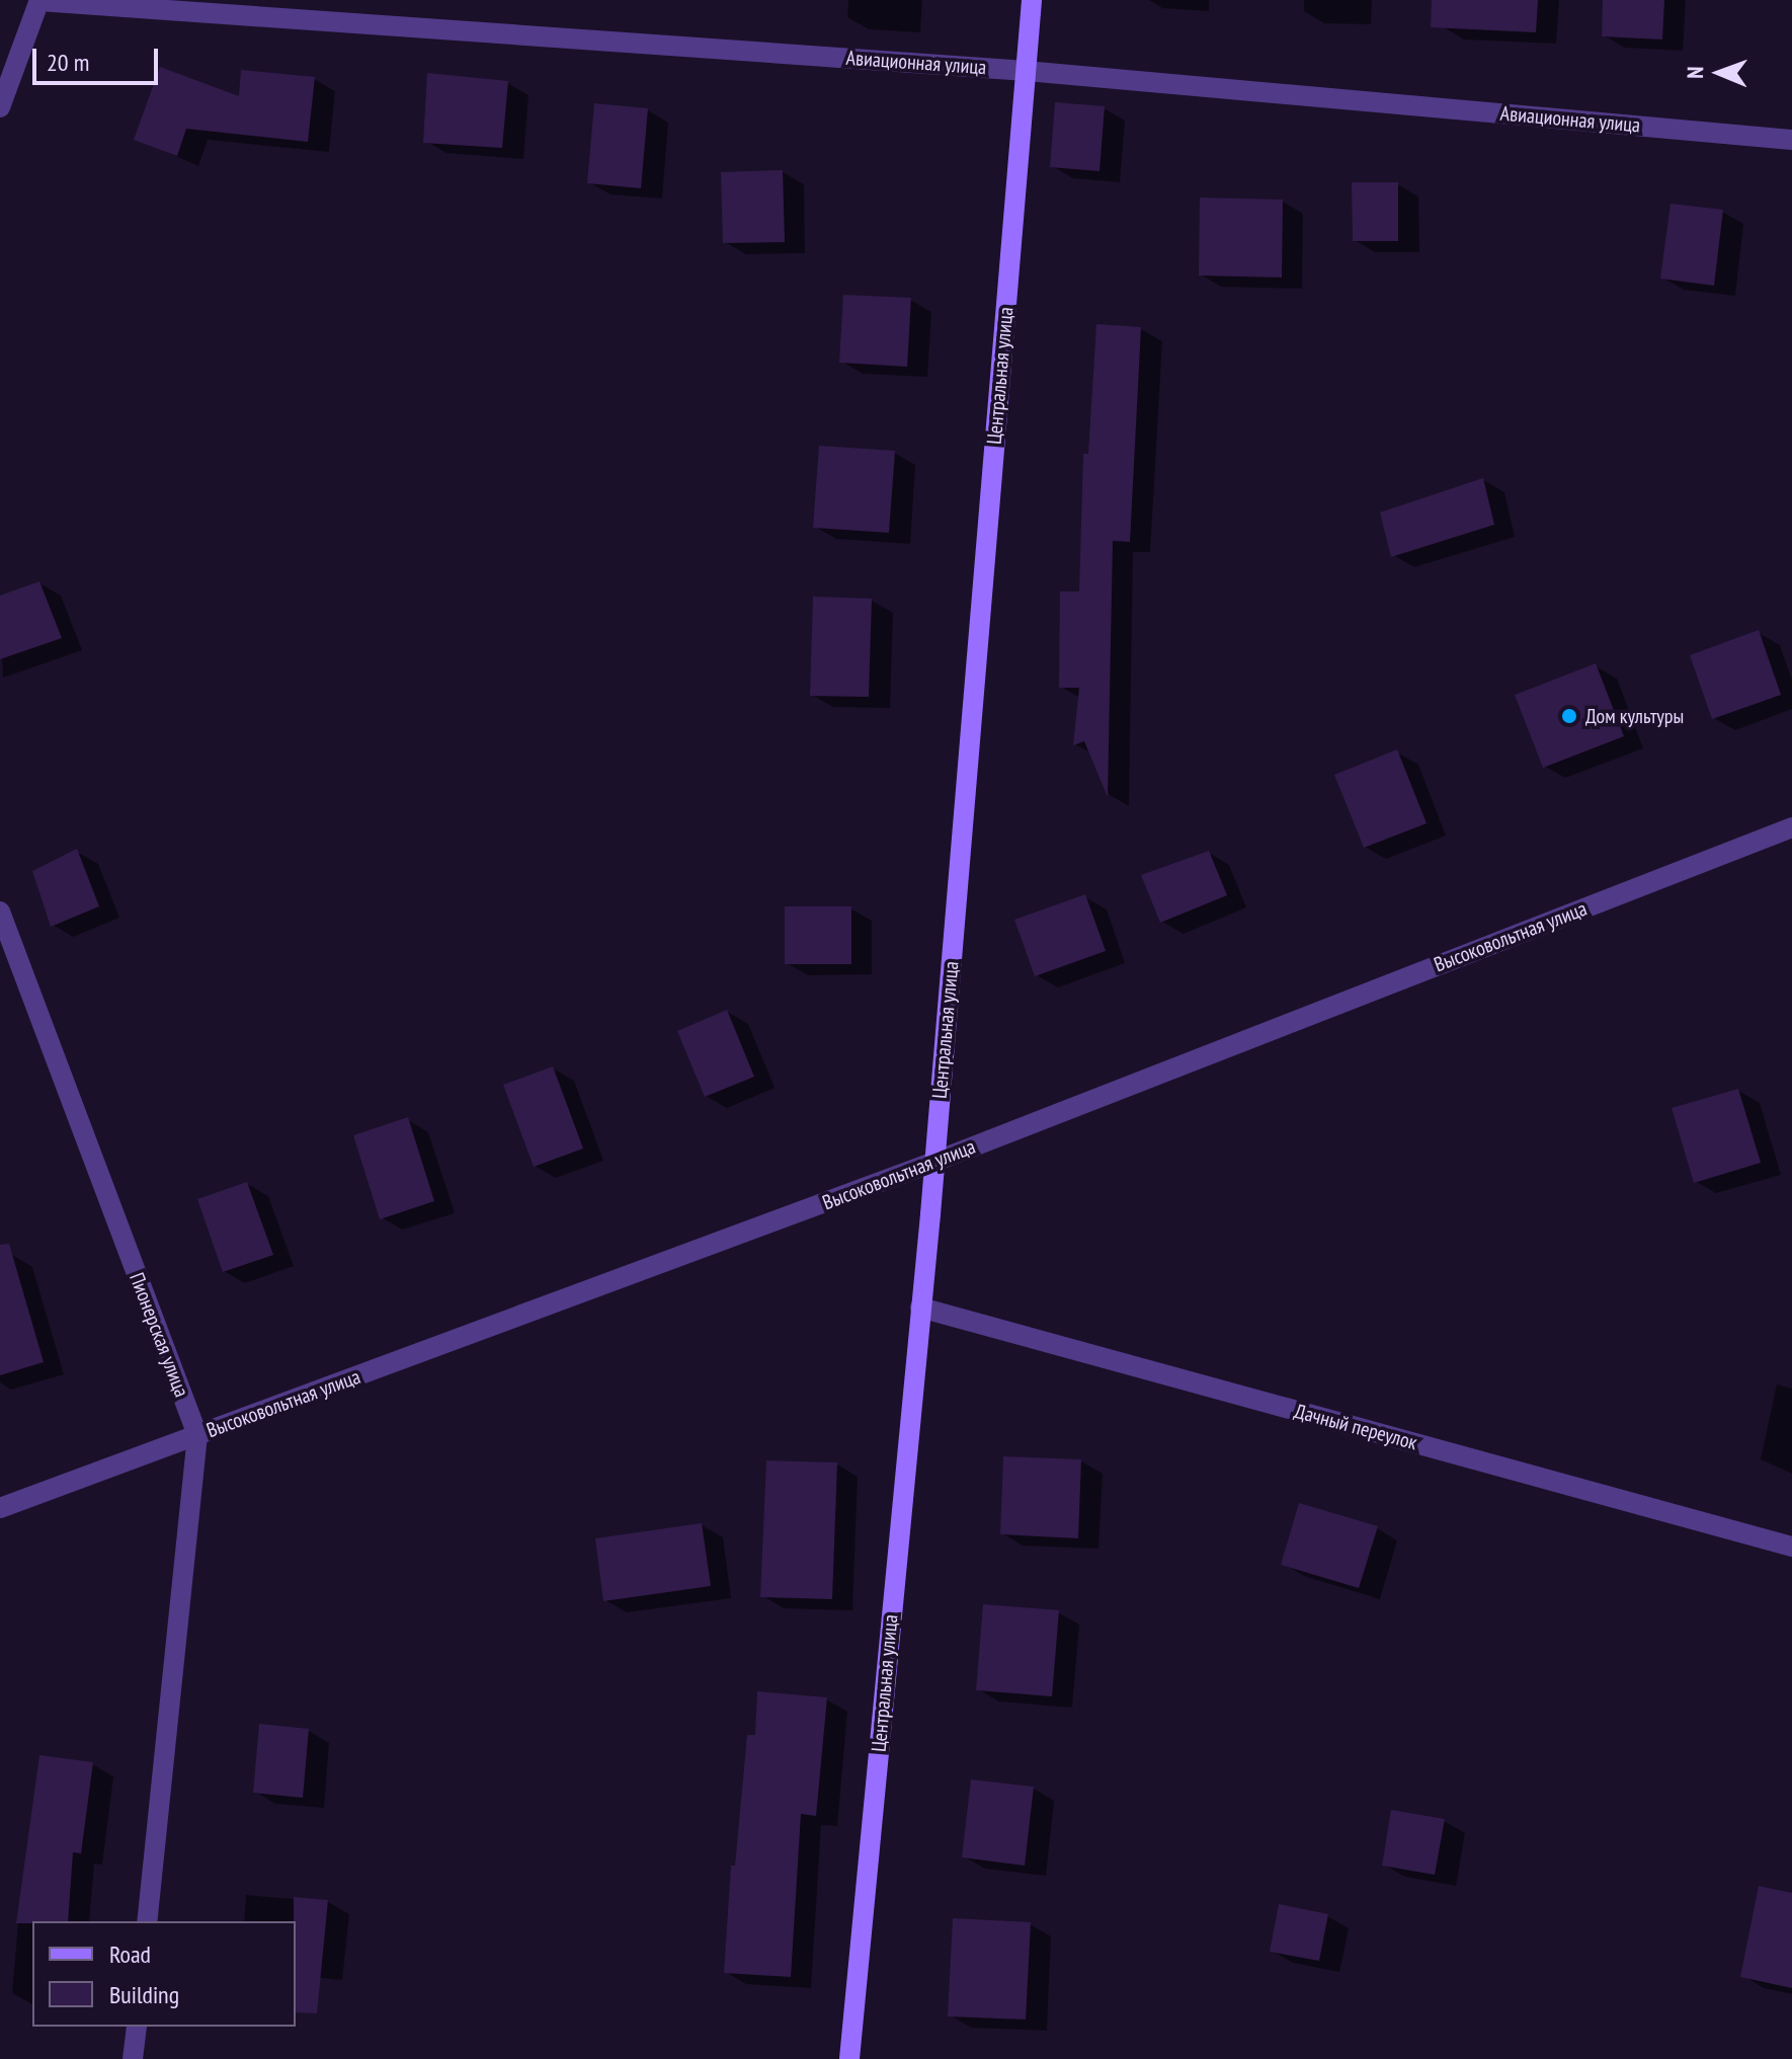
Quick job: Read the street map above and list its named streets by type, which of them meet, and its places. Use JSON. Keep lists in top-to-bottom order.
{
  "streets": {
    "street": [
      "Авиационная улица",
      "Центральная улица",
      "Высоковольтная улица",
      "Пионерская улица",
      "Дачный переулок"
    ]
  },
  "crossings": [
    ["Авиационная улица", "Центральная улица"],
    ["Центральная улица", "Высоковольтная улица"],
    ["Центральная улица", "Дачный переулок"],
    ["Высоковольтная улица", "Пионерская улица"]
  ],
  "places": ["Дом культуры"],
  "legend": ["Road", "Building"],
  "scale_bar": "20 m",
  "north": "left"
}
